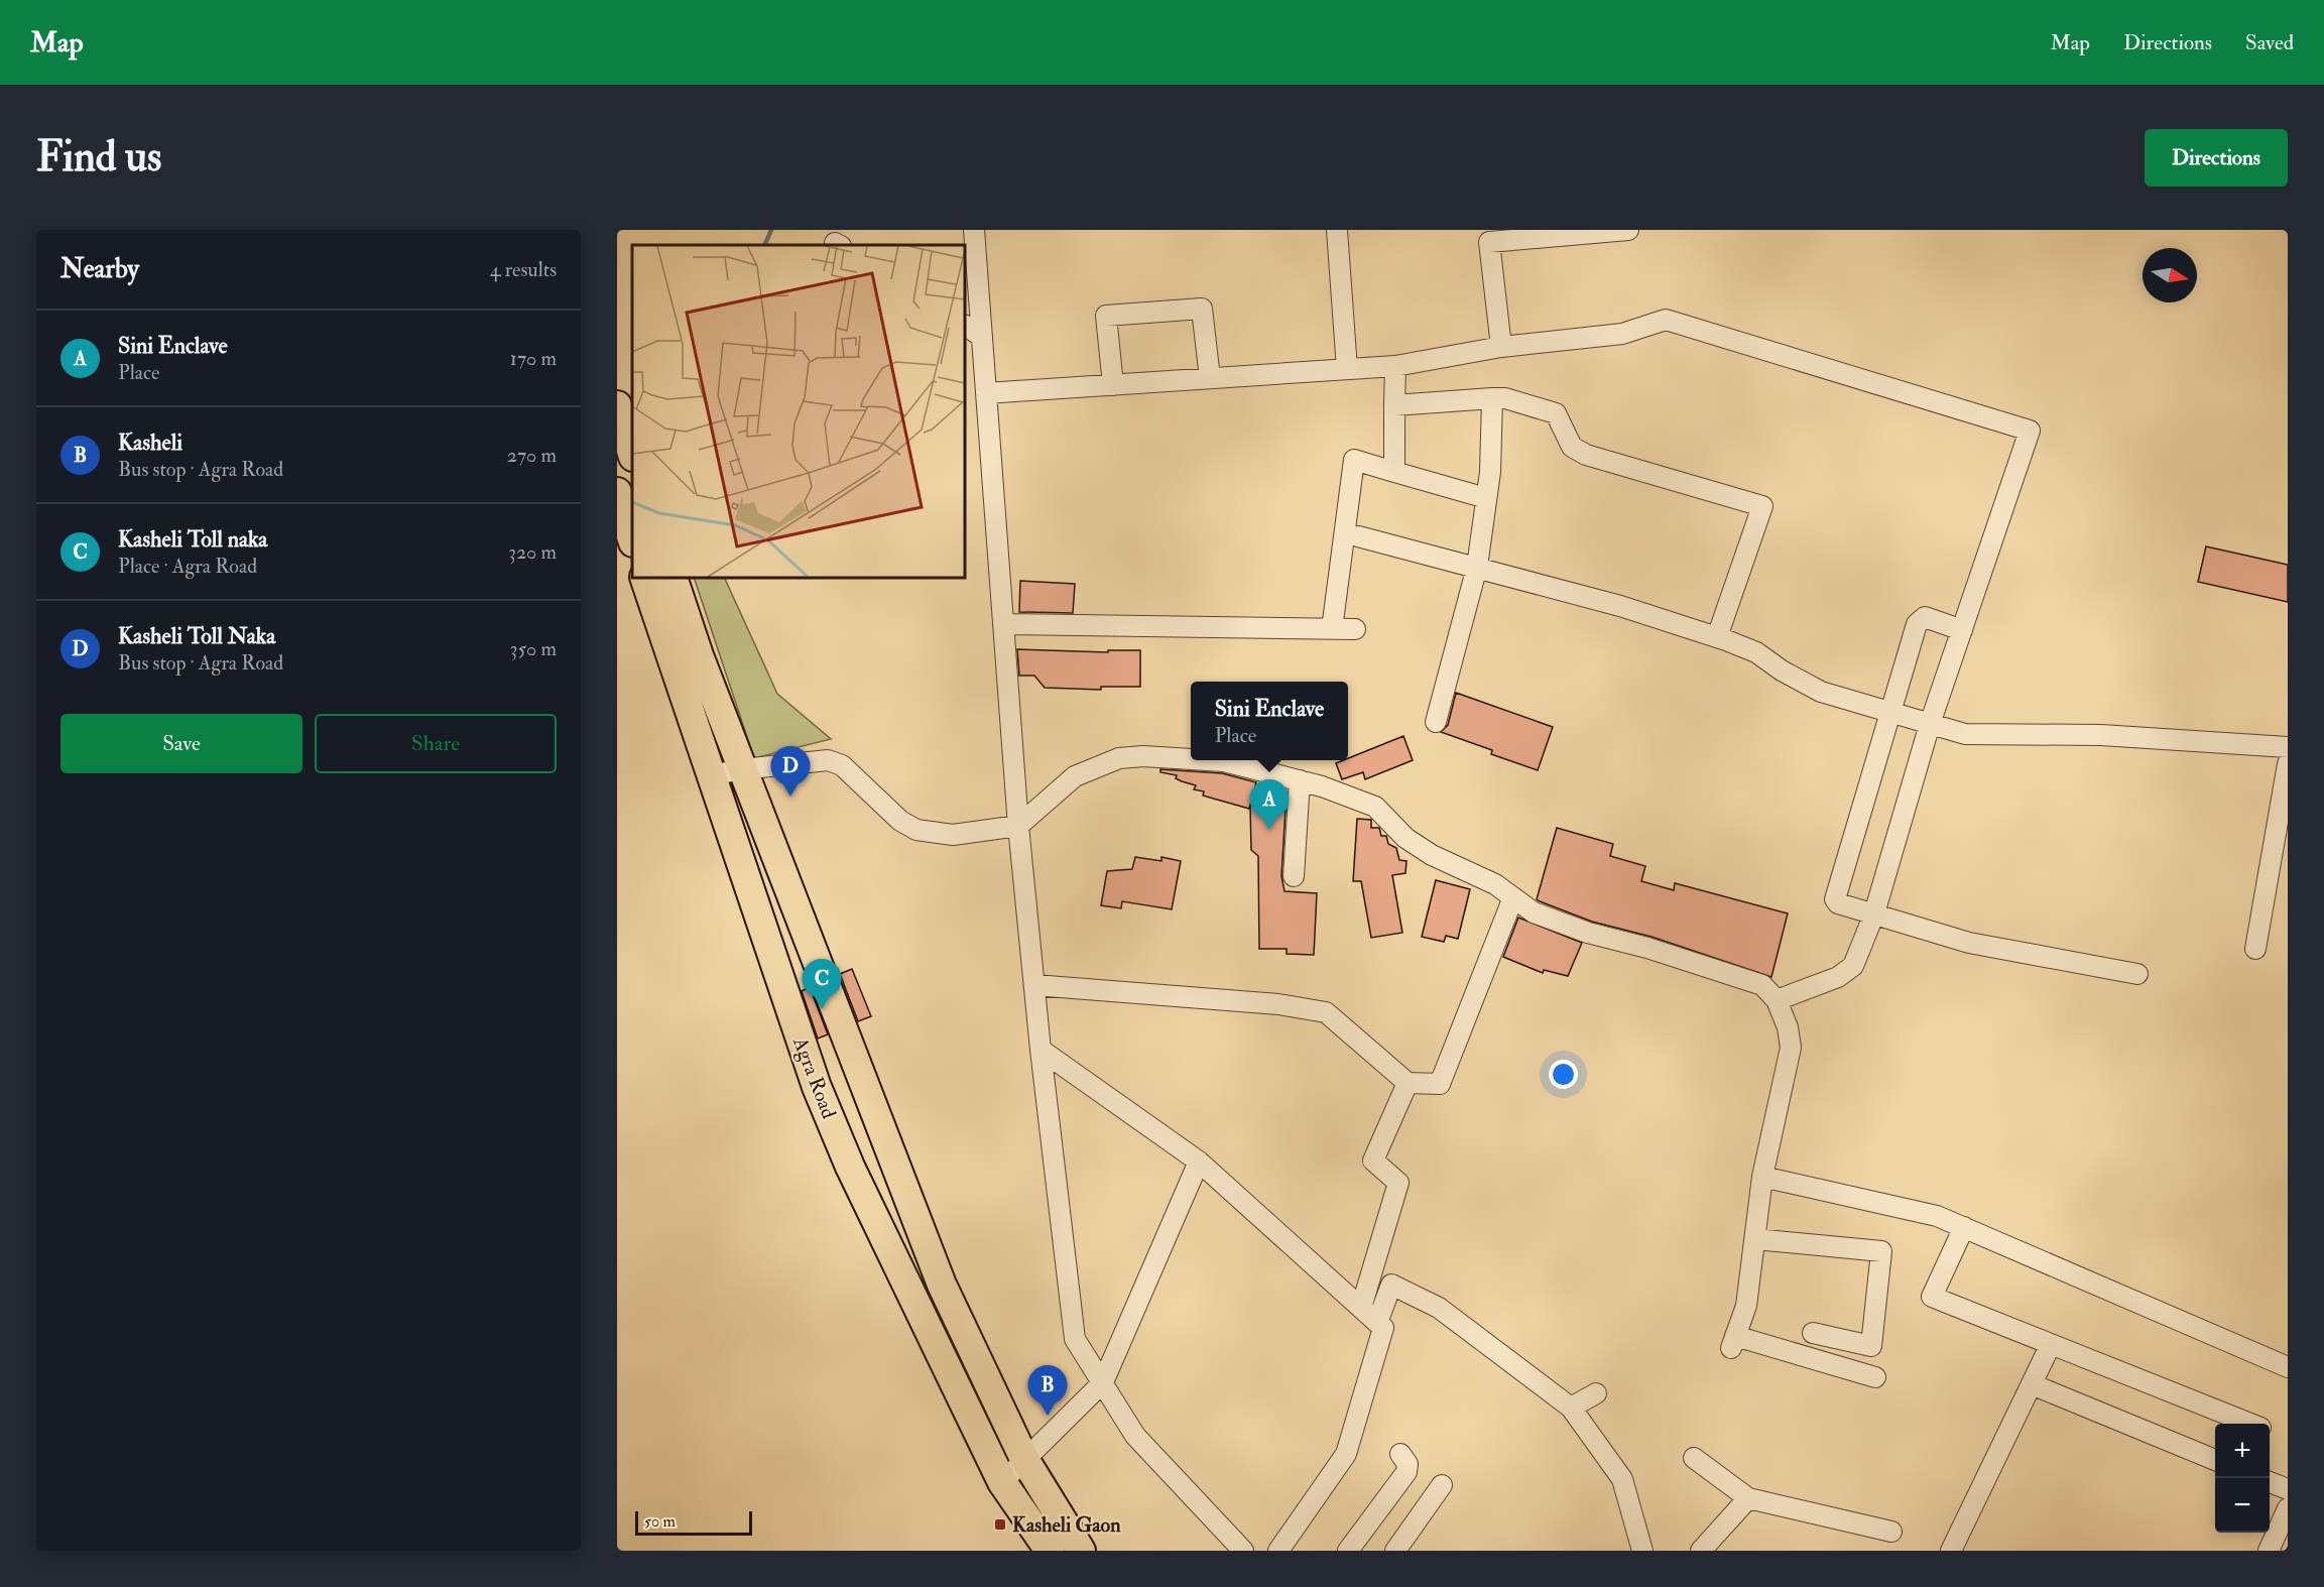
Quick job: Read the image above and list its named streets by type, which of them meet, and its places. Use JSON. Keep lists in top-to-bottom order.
{
  "streets": {
    "highway": ["Agra Road"]
  },
  "places": {
    "transit": ["Kasheli Gaon"]
  },
  "scale_bar": "50 m",
  "north": "right",
  "page": {
    "header": "Map",
    "nav": ["Map", "Directions", "Saved"],
    "buttons": [
      "Directions",
      ["Save", "Share"]
    ],
    "title": "Find us",
    "heading": ["Nearby", "4 results"],
    "list": [
      {
        "mark": "A",
        "name": "Sini Enclave",
        "note": "Place",
        "value": "170 m"
      },
      {
        "mark": "B",
        "name": "Kasheli",
        "note": "Bus stop · Agra Road",
        "value": "270 m"
      },
      {
        "mark": "C",
        "name": "Kasheli Toll naka",
        "note": "Place · Agra Road",
        "value": "320 m"
      },
      {
        "mark": "D",
        "name": "Kasheli Toll Naka",
        "note": "Bus stop · Agra Road",
        "value": "350 m"
      }
    ],
    "popup": ["Sini Enclave", "Place"],
    "pins": [
      "D",
      "A",
      "C",
      "B"
    ],
    "map_buttons": ["+", "−"],
    "scale": "50 m"
  }
}
